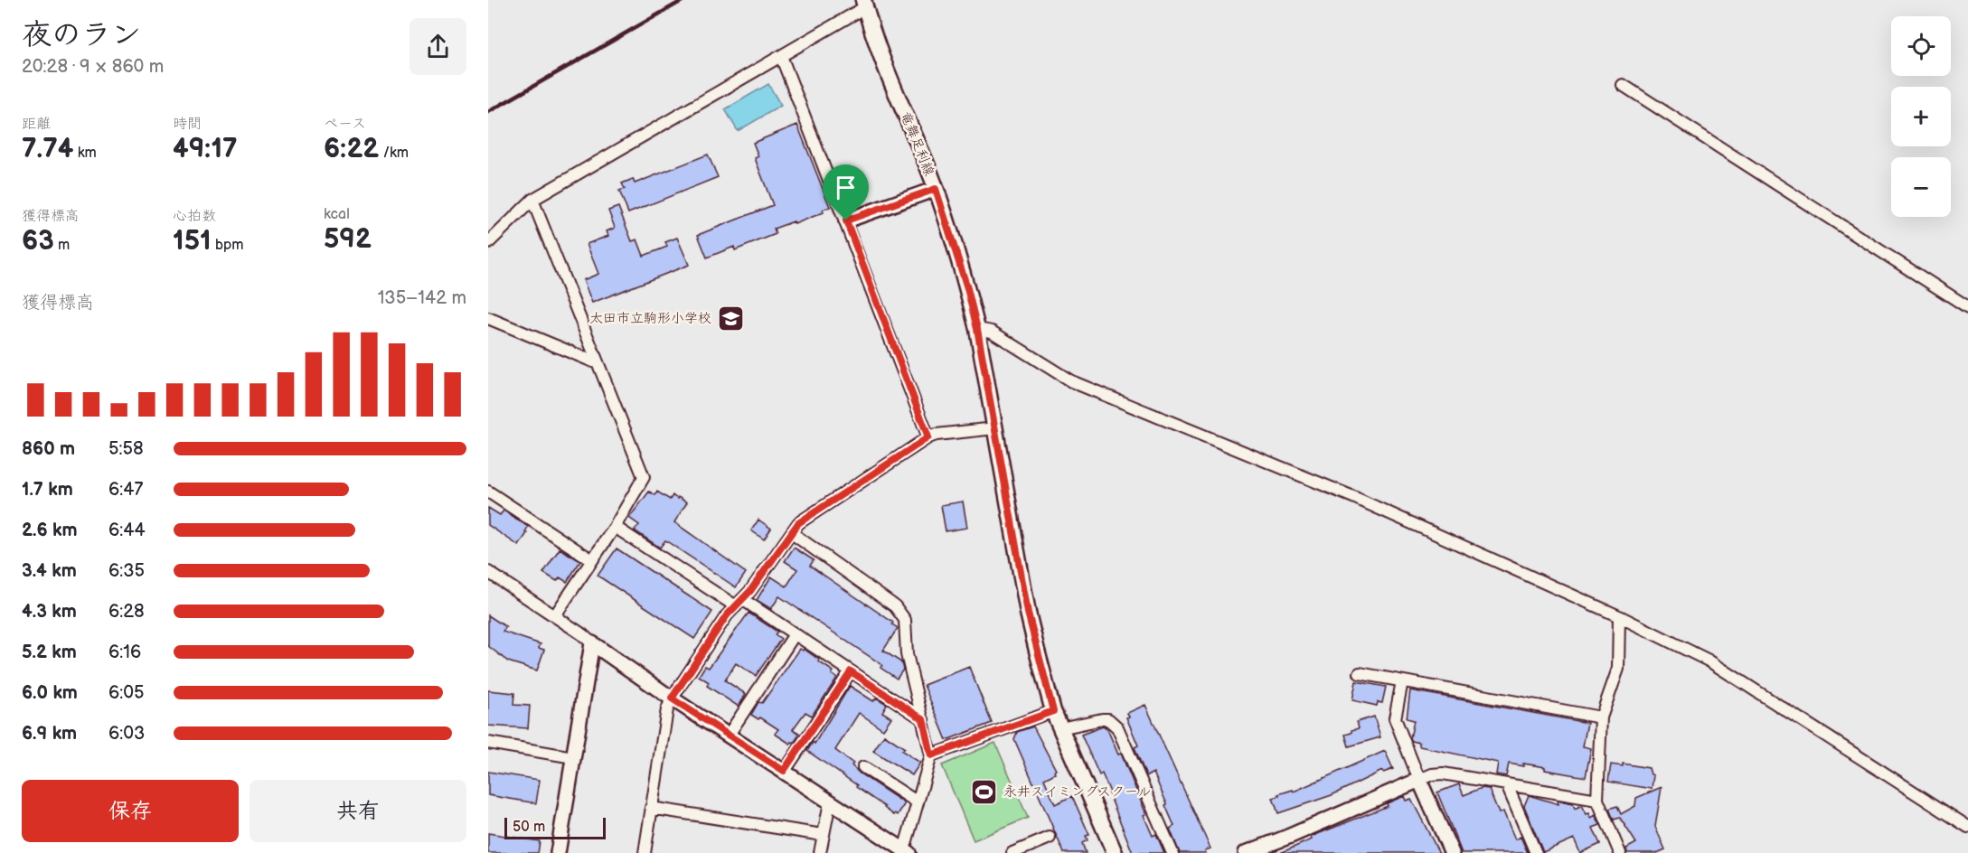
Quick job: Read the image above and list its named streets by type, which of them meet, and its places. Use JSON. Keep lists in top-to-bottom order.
{
  "streets": {
    "main road": ["竜舞足利線"]
  },
  "places": {
    "school or university": ["太田市立駒形小学校"],
    "sports": ["永井スイミングスクール"]
  },
  "scale_bar": "50 m",
  "page": {
    "heading": ["夜のラン", "20:28 · 9 × 860 m"],
    "map_buttons": ["+", "−"],
    "stats": [
      ["距離", "7.74 km"],
      ["時間", "49:17"],
      ["ペース", "6:22 /km"],
      ["獲得標高", "63 m"],
      ["心拍数", "151 bpm"],
      ["kcal", "592"]
    ],
    "chart": ["獲得標高", "135–142 m"],
    "list": [
      {
        "name": "860 m",
        "note": "5:58"
      },
      {
        "name": "1.7 km",
        "note": "6:47"
      },
      {
        "name": "2.6 km",
        "note": "6:44"
      },
      {
        "name": "3.4 km",
        "note": "6:35"
      },
      {
        "name": "4.3 km",
        "note": "6:28"
      },
      {
        "name": "5.2 km",
        "note": "6:16"
      },
      {
        "name": "6.0 km",
        "note": "6:05"
      },
      {
        "name": "6.9 km",
        "note": "6:03"
      }
    ],
    "buttons": ["保存", "共有"],
    "scale": "50 m"
  }
}
